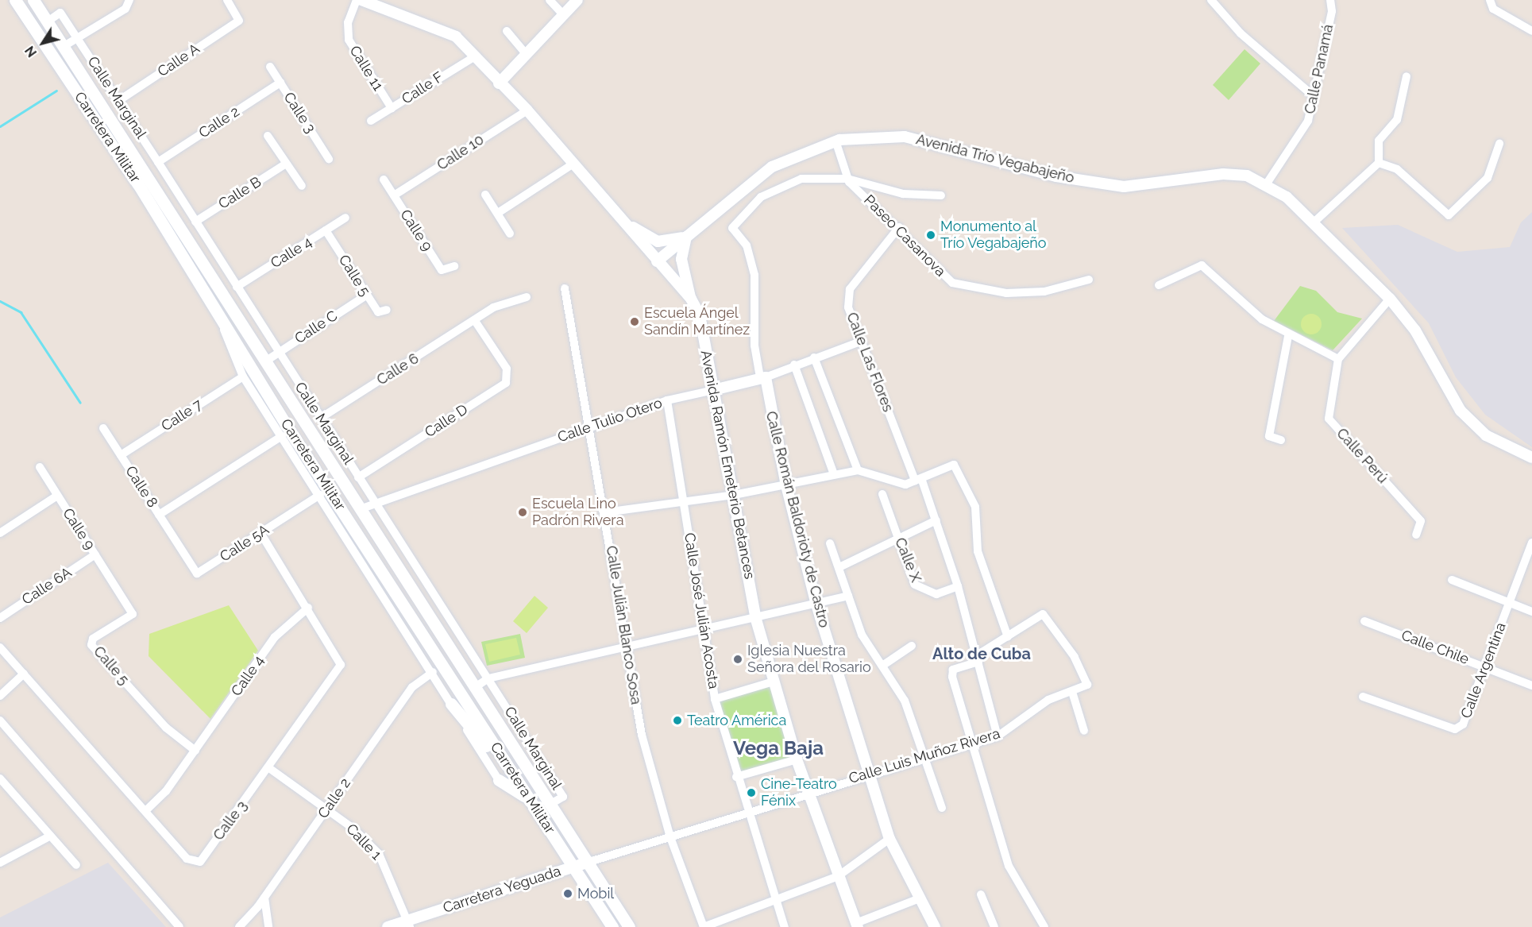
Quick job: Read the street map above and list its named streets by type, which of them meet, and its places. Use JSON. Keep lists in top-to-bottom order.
{
  "streets": {
    "main road": ["Carretera Militar"],
    "street": [
      "Calle A",
      "Calle 11",
      "Calle Panamá",
      "Calle F",
      "Calle Marginal",
      "Calle 3",
      "Calle 2",
      "Calle 10",
      "Avenida Trío Vegabajeño",
      "Calle B",
      "Calle 9",
      "Paseo Casanova",
      "Calle 4",
      "Calle 5",
      "Calle C",
      "Calle Las Flores",
      "Calle 6",
      "Calle 7",
      "Calle Tulio Otero",
      "Calle D",
      "Calle Perú",
      "Avenida Ramón Emeterio Betances",
      "Calle 8",
      "Calle Román Baldorioty de Castro",
      "Calle 5A",
      "Calle X",
      "Calle 6A",
      "Calle José Julián Acosta",
      "Calle Julián Blanco Sosa",
      "Calle Chile",
      "Calle Argentina",
      "Calle Luis Muñoz Rivera",
      "Calle 1",
      "Carretera Yeguada"
    ]
  },
  "crossings": [
    ["Calle A", "Calle Marginal"],
    ["Calle 11", "Calle F"],
    ["Calle Panamá", "Avenida Trío Vegabajeño"],
    ["Calle F", "Avenida Ramón Emeterio Betances"],
    ["Calle Marginal", "Calle 2"],
    ["Calle Marginal", "Carretera Militar"],
    ["Calle Marginal", "Calle B"],
    ["Calle Marginal", "Calle 4"],
    ["Calle Marginal", "Calle C"],
    ["Calle Marginal", "Calle 6"],
    ["Calle Marginal", "Calle Tulio Otero"],
    ["Calle Marginal", "Calle D"],
    ["Calle 3", "Calle 2"],
    ["Calle 3", "Calle 4"],
    ["Calle 3", "Calle 5A"],
    ["Calle 3", "Calle 1"],
    ["Calle 2", "Calle 1"],
    ["Carretera Militar", "Calle C"],
    ["Carretera Militar", "Calle Tulio Otero"],
    ["Carretera Militar", "Calle Luis Muñoz Rivera"],
    ["Carretera Militar", "Carretera Yeguada"],
    ["Calle 10", "Calle 9"],
    ["Calle 10", "Avenida Ramón Emeterio Betances"],
    ["Avenida Trío Vegabajeño", "Paseo Casanova"],
    ["Avenida Trío Vegabajeño", "Avenida Ramón Emeterio Betances"],
    ["Calle 9", "Calle 5"],
    ["Calle 9", "Calle 6A"],
    ["Paseo Casanova", "Calle Las Flores"],
    ["Calle 4", "Calle 5"],
    ["Calle 5", "Calle C"],
    ["Calle Las Flores", "Calle Tulio Otero"],
    ["Calle Las Flores", "Calle X"],
    ["Calle Las Flores", "Calle Luis Muñoz Rivera"],
    ["Calle 6", "Calle D"],
    ["Calle 7", "Calle 8"],
    ["Calle Tulio Otero", "Avenida Ramón Emeterio Betances"],
    ["Calle Tulio Otero", "Calle Román Baldorioty de Castro"],
    ["Calle Tulio Otero", "Calle José Julián Acosta"],
    ["Calle Tulio Otero", "Calle Julián Blanco Sosa"],
    ["Avenida Ramón Emeterio Betances", "Calle Luis Muñoz Rivera"],
    ["Calle 8", "Calle 5A"],
    ["Calle Román Baldorioty de Castro", "Calle Luis Muñoz Rivera"],
    ["Calle José Julián Acosta", "Calle Luis Muñoz Rivera"],
    ["Calle Julián Blanco Sosa", "Calle Luis Muñoz Rivera"],
    ["Calle Chile", "Calle Argentina"],
    ["Calle Luis Muñoz Rivera", "Carretera Yeguada"],
    ["Calle 1", "Carretera Yeguada"]
  ],
  "districts": ["Alto de Cuba", "Vega Baja"],
  "places": [
    "Monumento al Trío Vegabajeño",
    "Escuela Ángel Sandín Martínez",
    "Escuela Lino Padrón Rivera",
    "Iglesia Nuestra Señora del Rosario",
    "Teatro América",
    "Cine-Teatro Fénix",
    "Mobil"
  ],
  "north": "bottom left"
}
